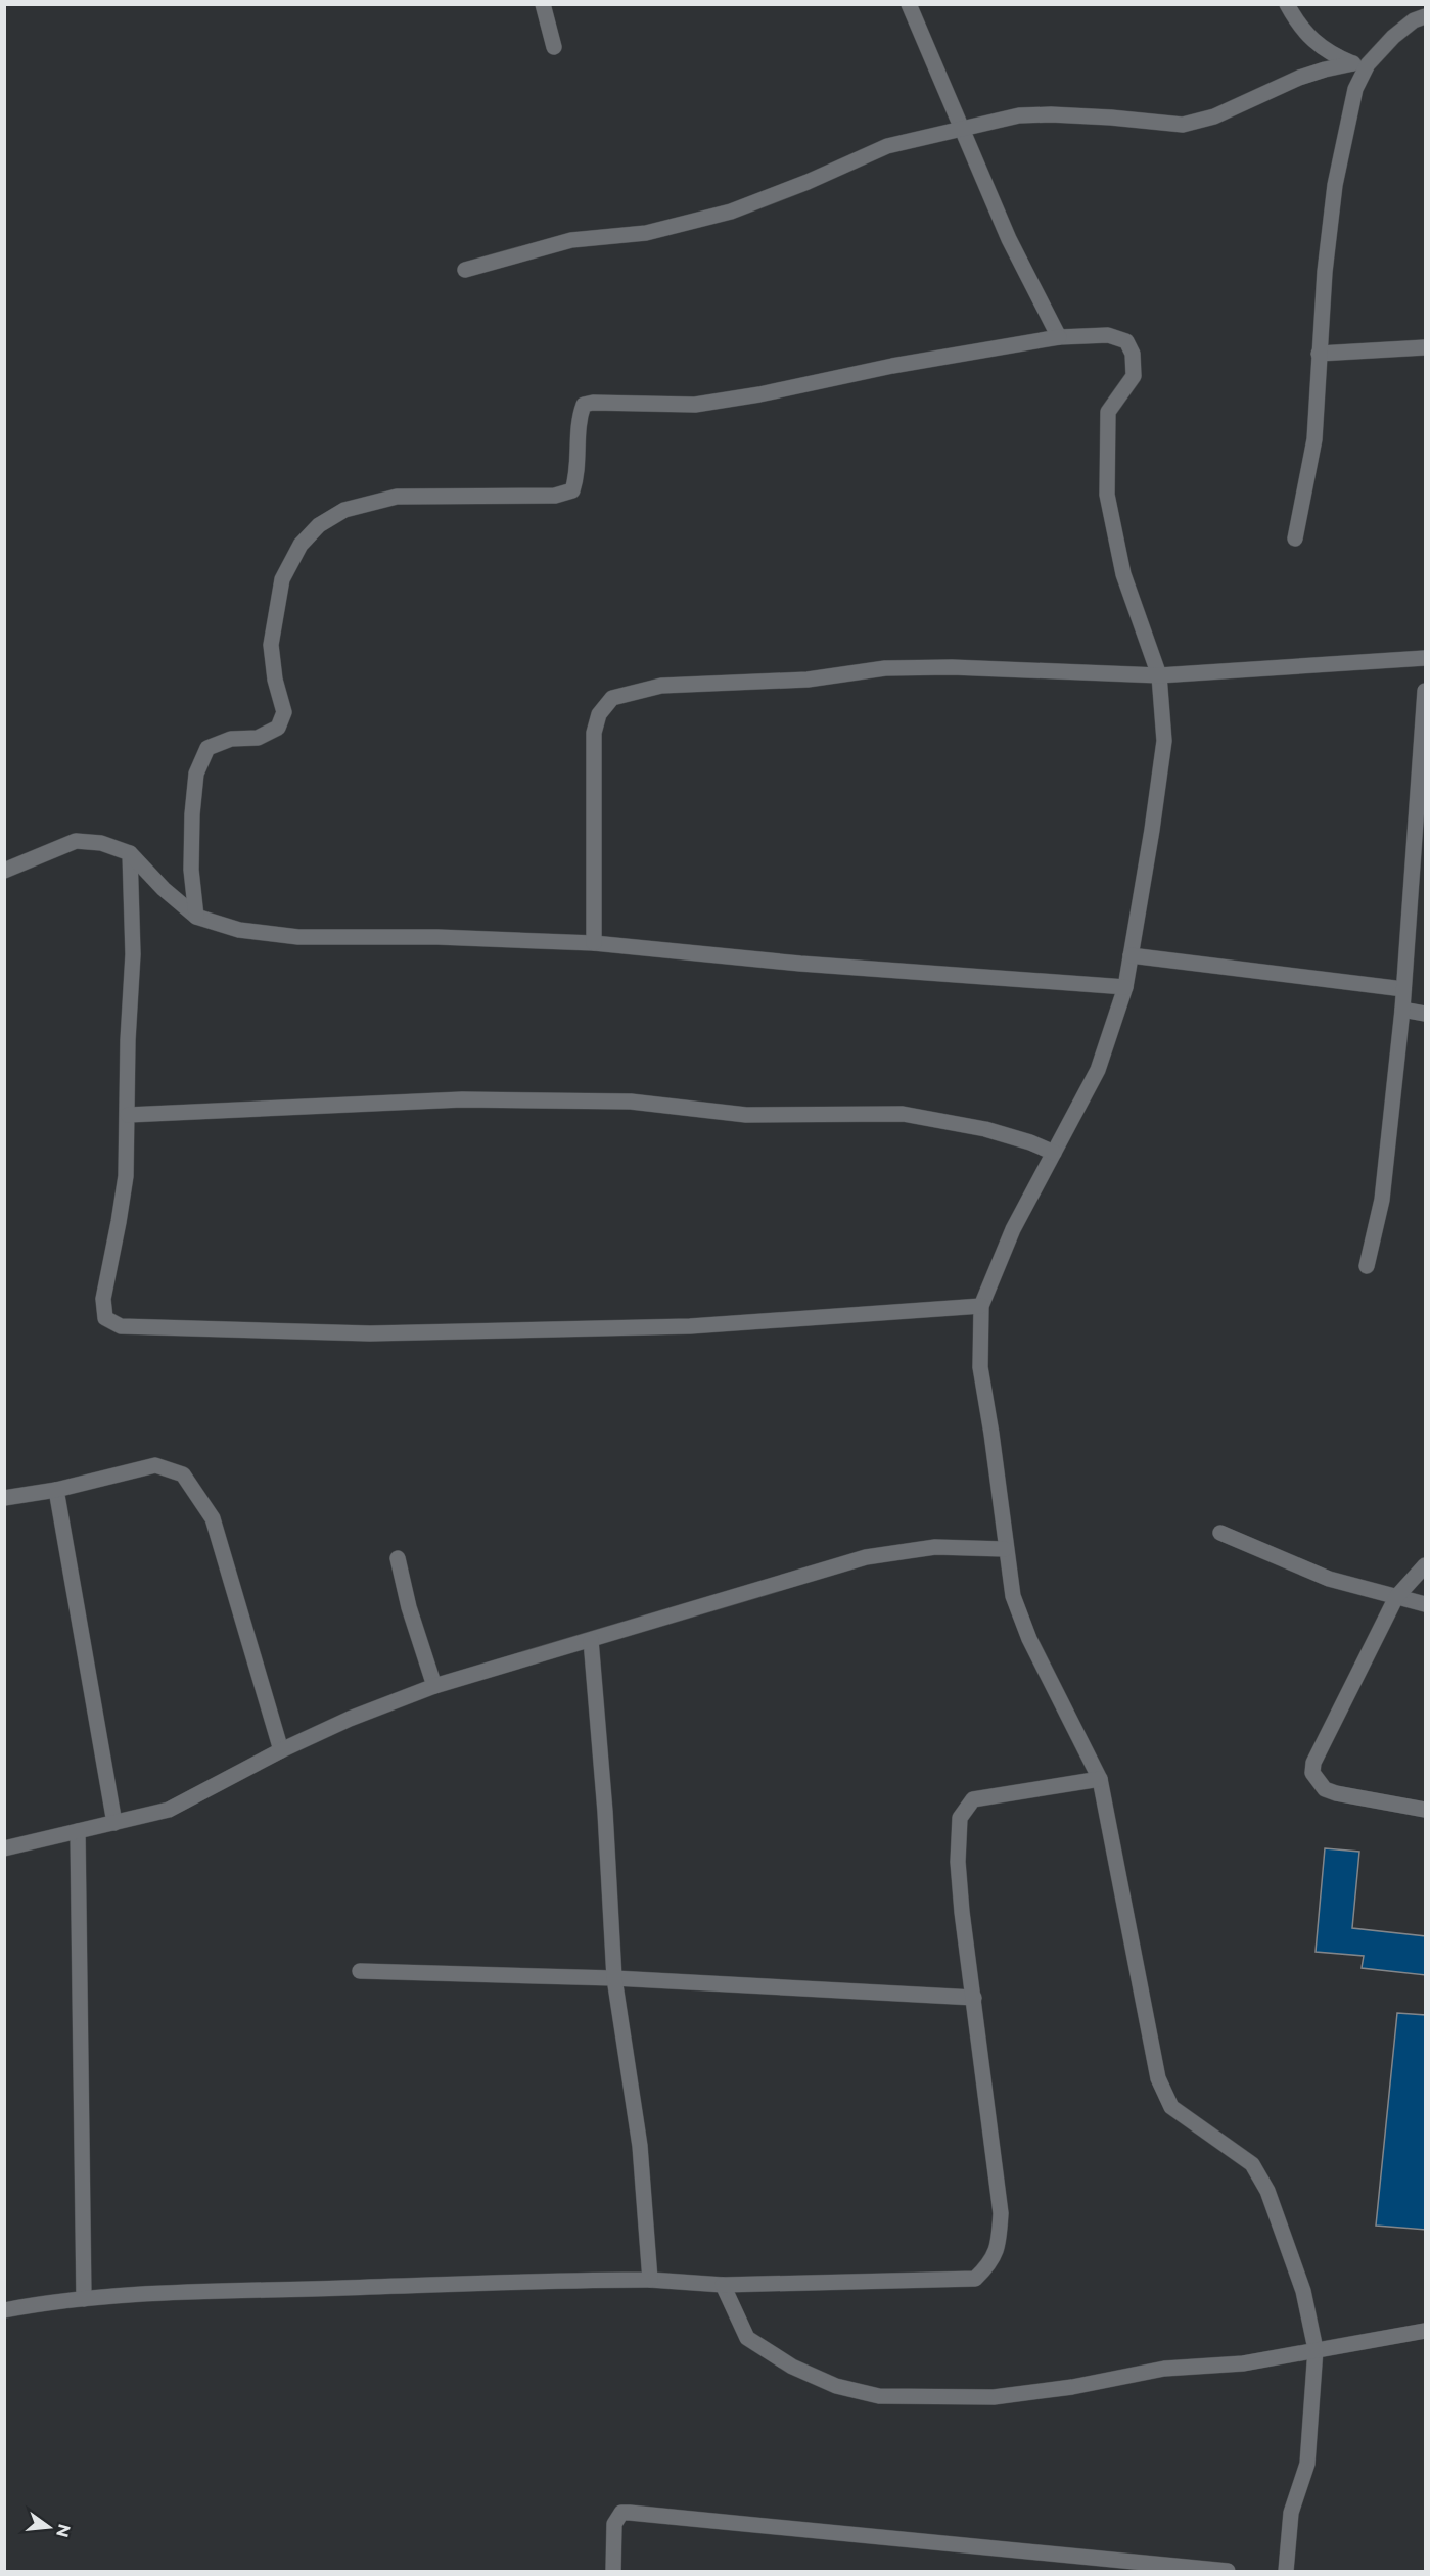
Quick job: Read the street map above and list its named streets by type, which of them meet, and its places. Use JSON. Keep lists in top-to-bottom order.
{
  "north": "right"
}
